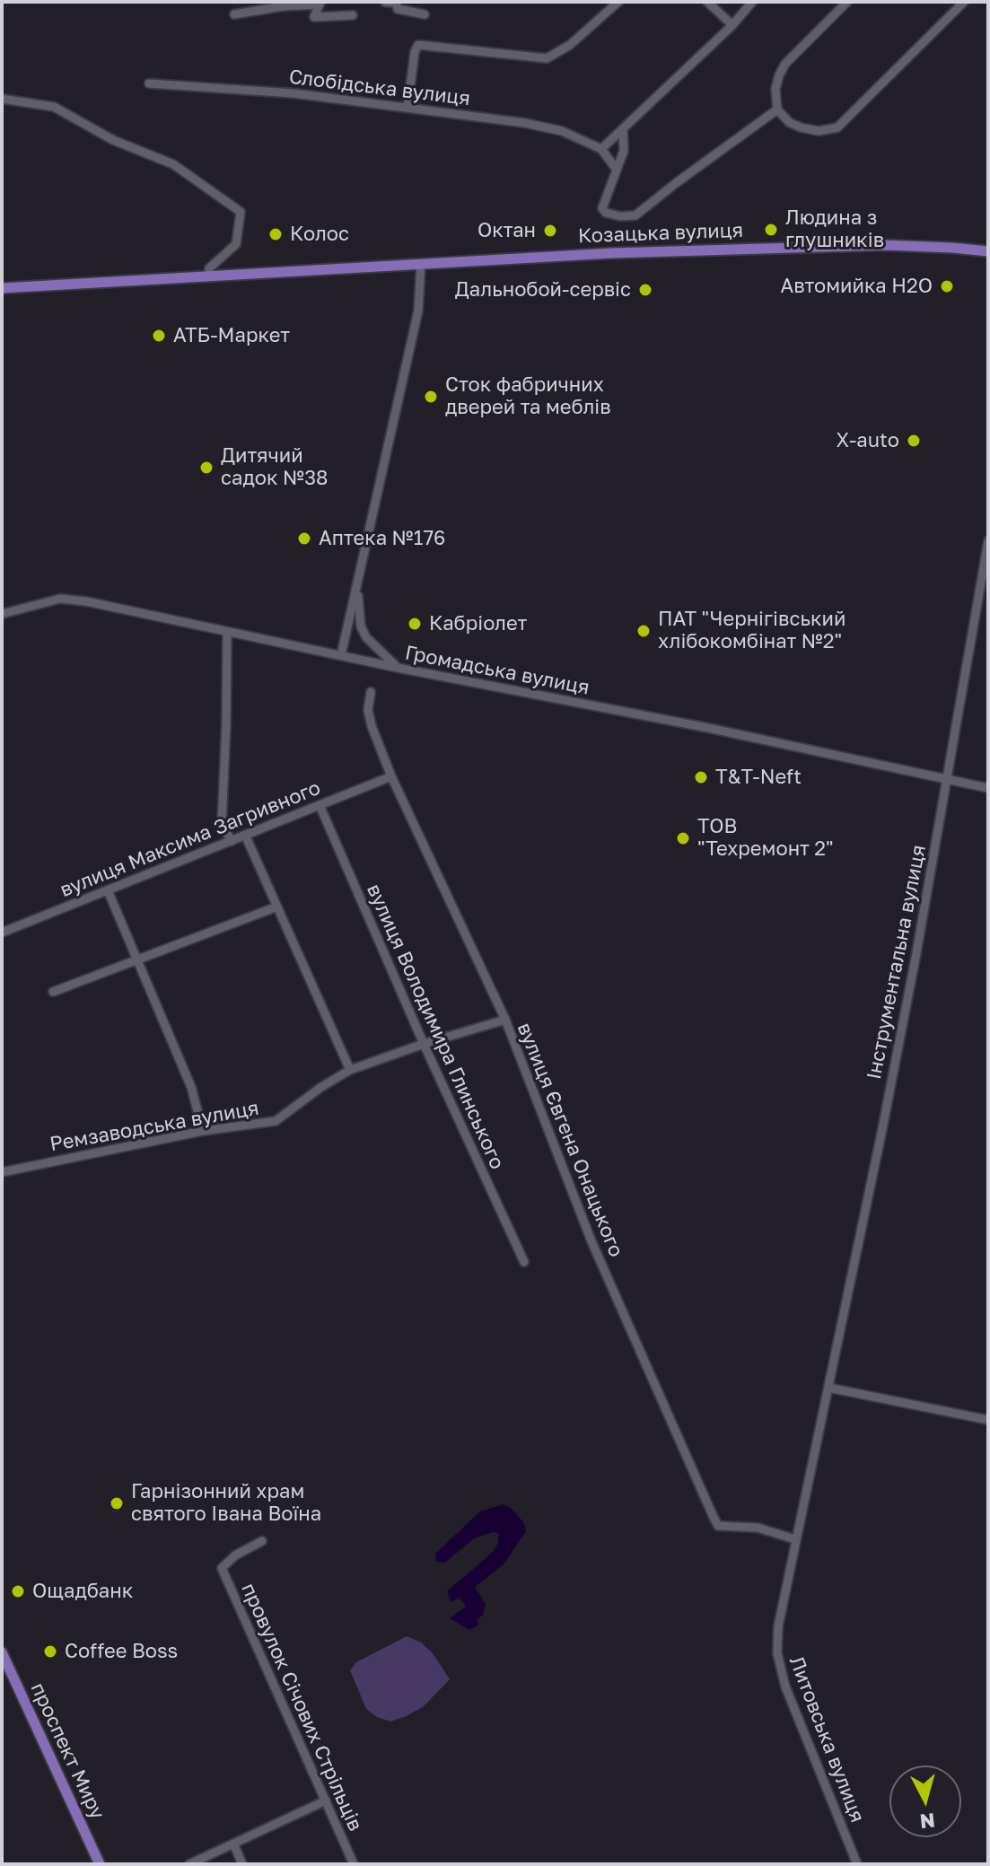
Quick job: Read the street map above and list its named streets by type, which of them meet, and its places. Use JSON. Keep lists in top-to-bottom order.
{
  "streets": {
    "main road": ["Козацька вулиця", "проспект Миру"],
    "street": [
      "Слобідська вулиця",
      "Громадська вулиця",
      "вулиця Максима Загривного",
      "Інструментальна вулиця",
      "вулиця Володимира Глинського",
      "Ремзаводська вулиця",
      "вулиця Євгена Онацького",
      "провулок Січових Стрільців",
      "Литовська вулиця"
    ]
  },
  "crossings": [
    ["Громадська вулиця", "Інструментальна вулиця"],
    ["вулиця Максима Загривного", "вулиця Володимира Глинського"],
    ["вулиця Максима Загривного", "вулиця Євгена Онацького"],
    ["Інструментальна вулиця", "вулиця Євгена Онацького"],
    ["Інструментальна вулиця", "Литовська вулиця"],
    ["вулиця Володимира Глинського", "Ремзаводська вулиця"],
    ["Ремзаводська вулиця", "вулиця Євгена Онацького"],
    ["вулиця Євгена Онацького", "Литовська вулиця"]
  ],
  "places": [
    "Людина з глушників",
    "Октан",
    "Колос",
    "Автомийка H2O",
    "Дальнобой-сервіс",
    "АТБ-Маркет",
    "Сток фабричних дверей та меблів",
    "X-auto",
    "Дитячий садок №38",
    "Аптека №176",
    "Кабріолет",
    "ПАТ \"Чернігівський хлібокомбінат №2\"",
    "T&T-Neft",
    "ТОВ \"Техремонт 2\"",
    "Гарнізонний храм святого Івана Воїна",
    "Ощадбанк",
    "Coffee Boss"
  ],
  "north": "bottom"
}
